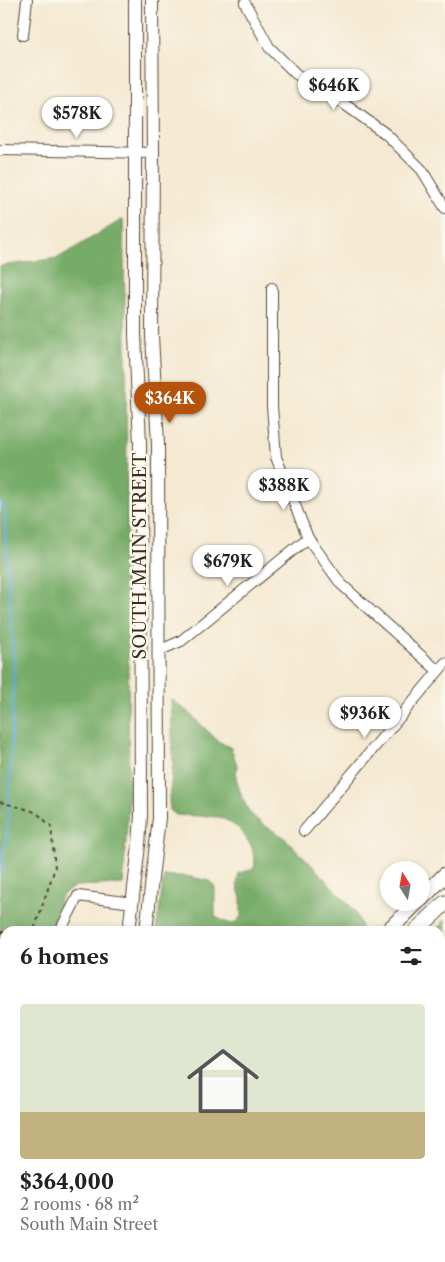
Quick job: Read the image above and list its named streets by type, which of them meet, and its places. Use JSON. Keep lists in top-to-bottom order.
{
  "streets": {
    "main road": ["SOUTH MAIN STREET"]
  },
  "north": "top",
  "page": {
    "price": [
      "$646K",
      "$578K",
      "$364K",
      "$388K",
      "$679K",
      "$936K"
    ],
    "heading": "6 homes",
    "list": [
      {
        "name": "$364,000",
        "note": "2 rooms · 68 m² · South Main Street"
      }
    ]
  }
}
